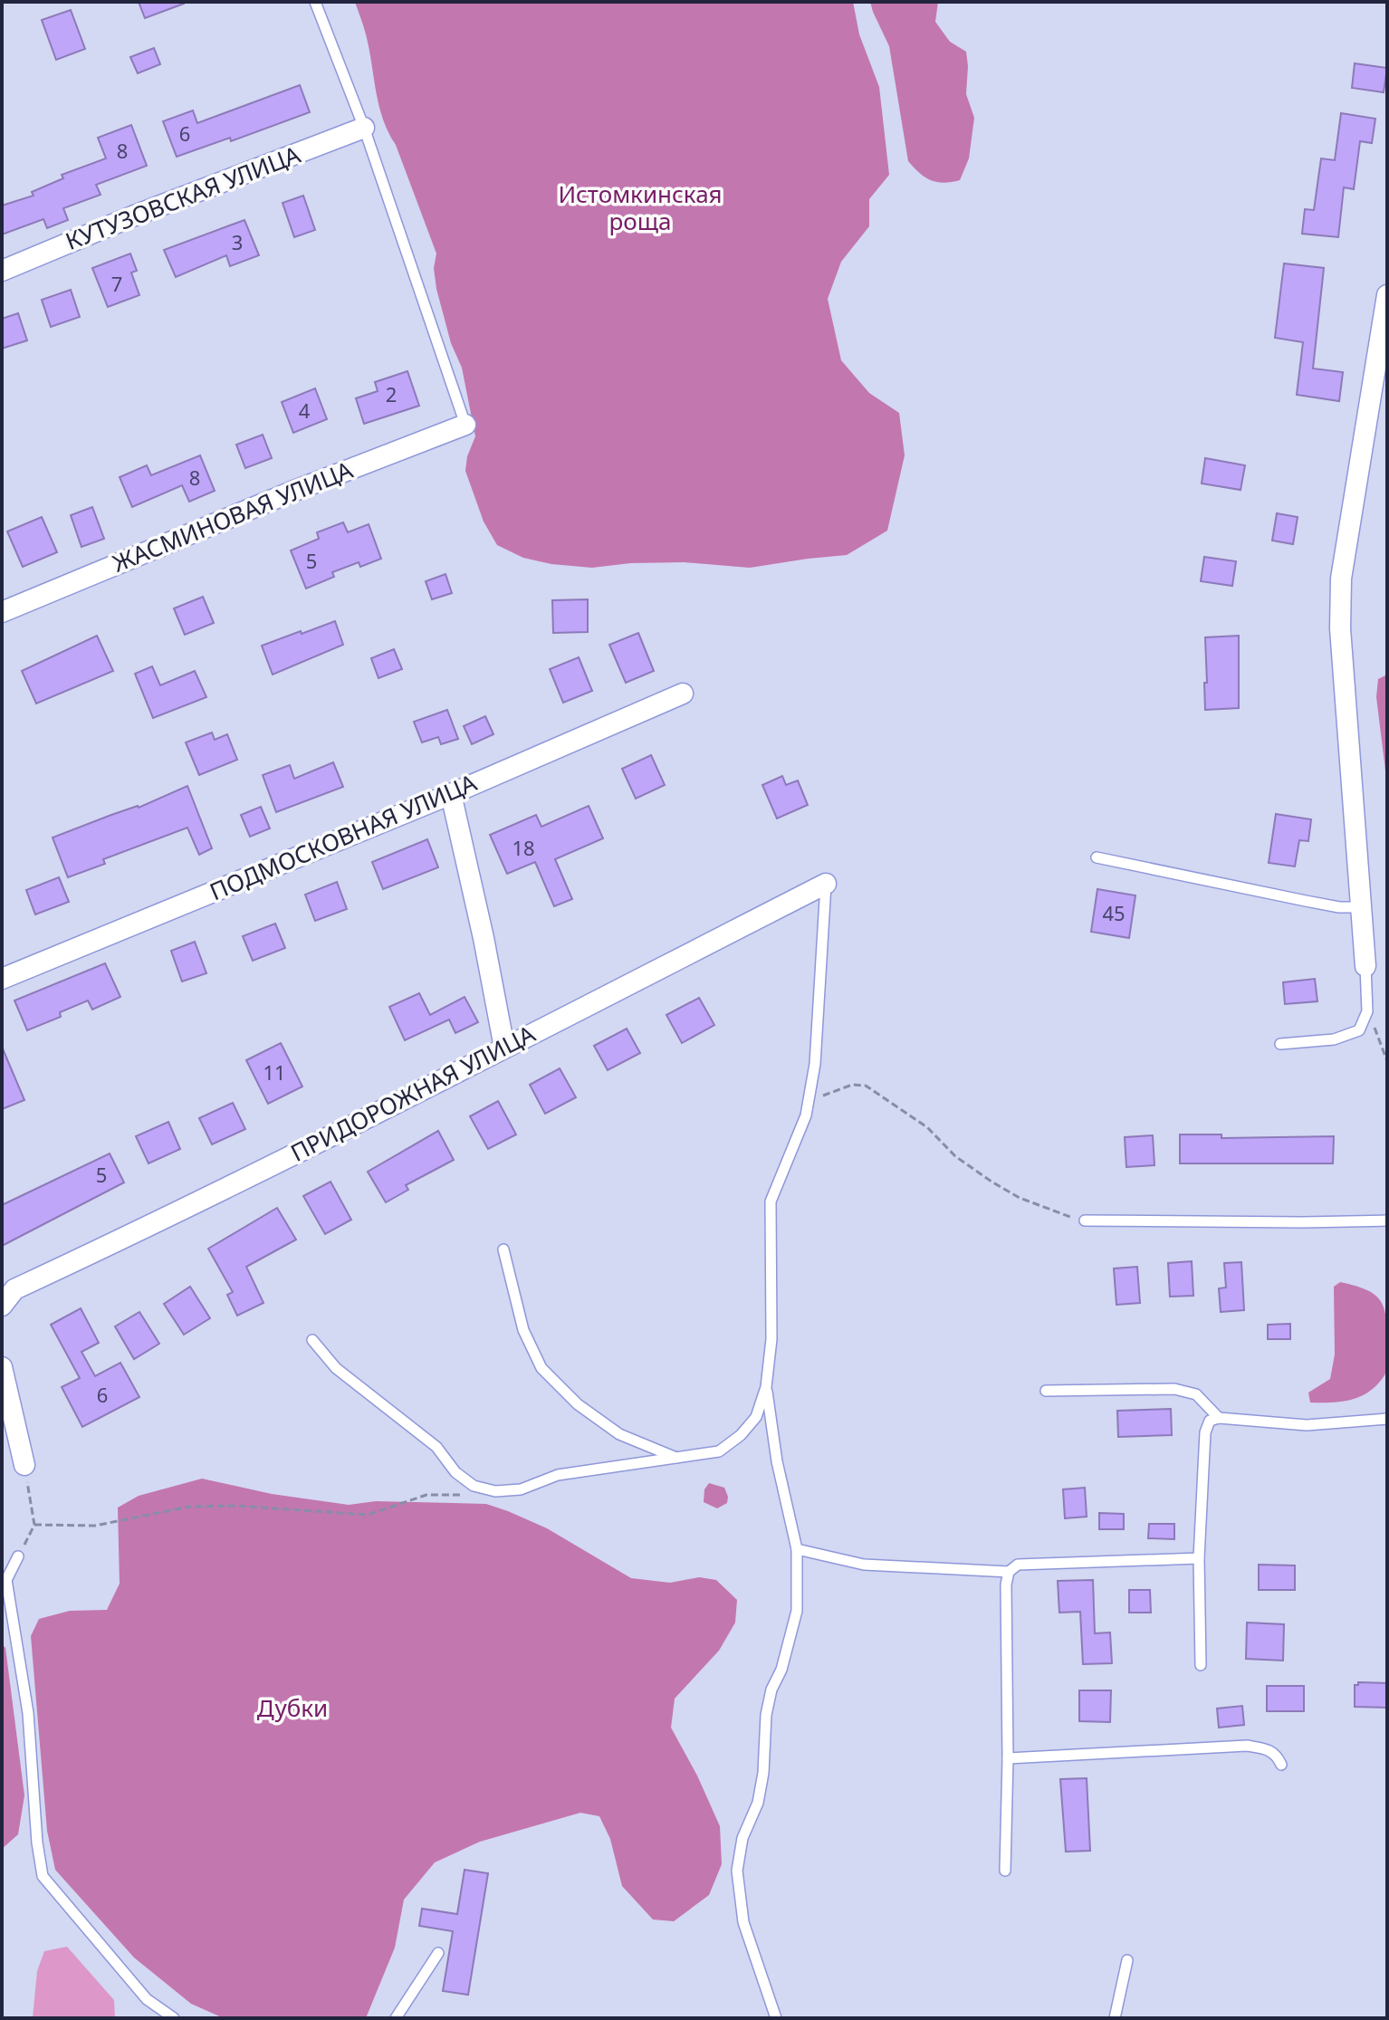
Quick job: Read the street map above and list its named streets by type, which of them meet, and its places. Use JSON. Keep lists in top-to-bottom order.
{
  "streets": {
    "street": [
      "КУТУЗОВСКАЯ УЛИЦА",
      "ЖАСМИНОВАЯ УЛИЦА",
      "ПОДМОСКОВНАЯ УЛИЦА",
      "ПРИДОРОЖНАЯ УЛИЦА"
    ]
  },
  "parks": ["Истомкинская роща", "Дубки"],
  "house_numbers": [
    "6",
    "8",
    "3",
    "7",
    "2",
    "4",
    "8",
    "5",
    "18",
    "45",
    "11",
    "5",
    "6"
  ]
}
